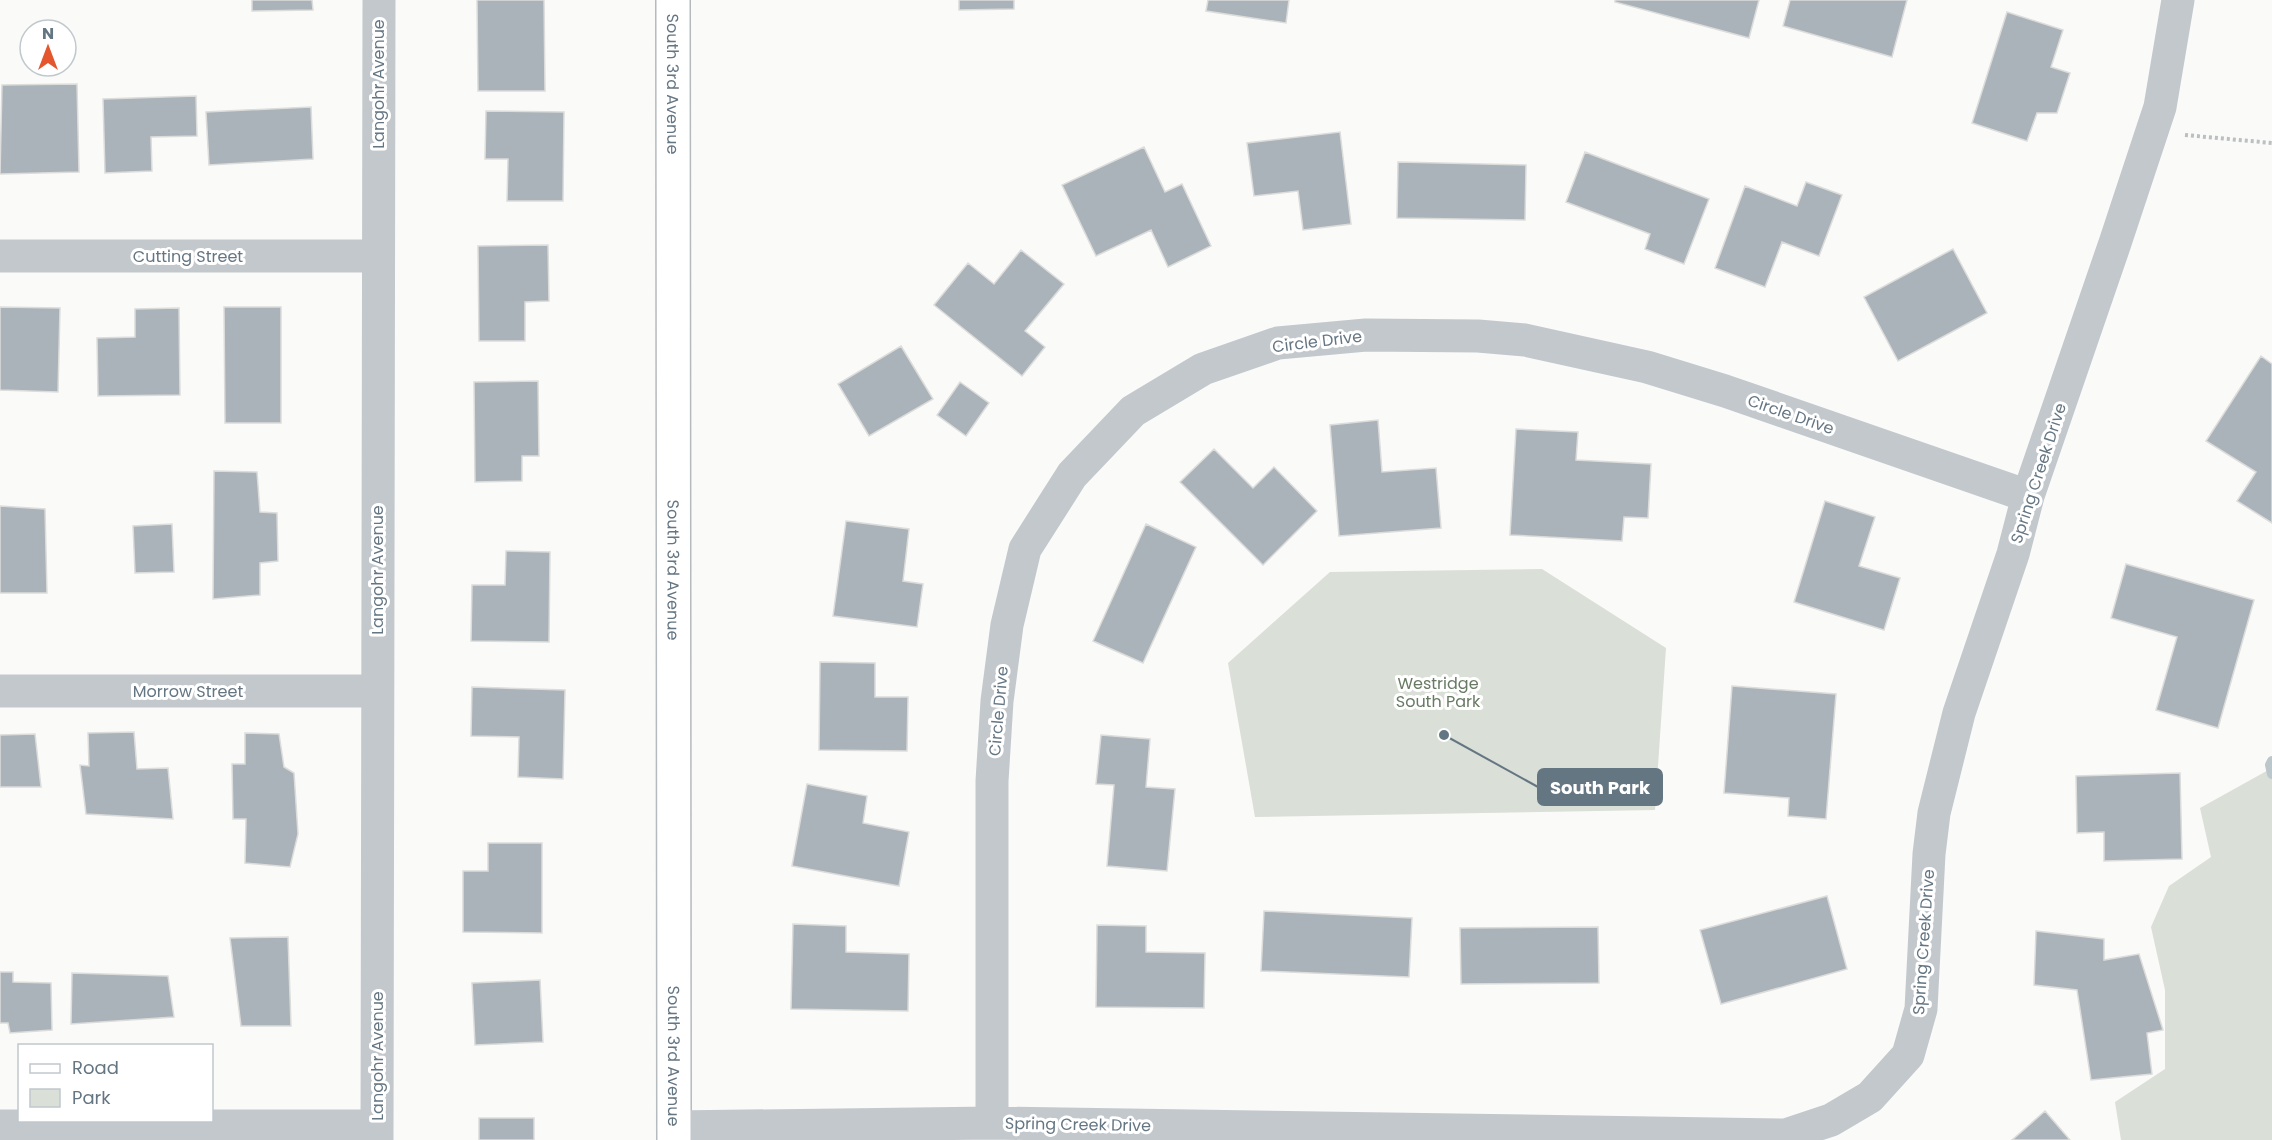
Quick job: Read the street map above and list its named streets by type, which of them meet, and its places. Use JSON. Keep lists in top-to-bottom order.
{
  "streets": {
    "main road": ["South 3rd Avenue"],
    "street": [
      "Langohr Avenue",
      "Cutting Street",
      "Circle Drive",
      "Spring Creek Drive",
      "Morrow Street"
    ]
  },
  "crossings": [
    ["Langohr Avenue", "Cutting Street"],
    ["Langohr Avenue", "Morrow Street"],
    ["South 3rd Avenue", "Spring Creek Drive"],
    ["Circle Drive", "Spring Creek Drive"]
  ],
  "parks": ["Westridge South Park"],
  "places": ["South Park"],
  "legend": ["Road", "Park"],
  "north": "top"
}
